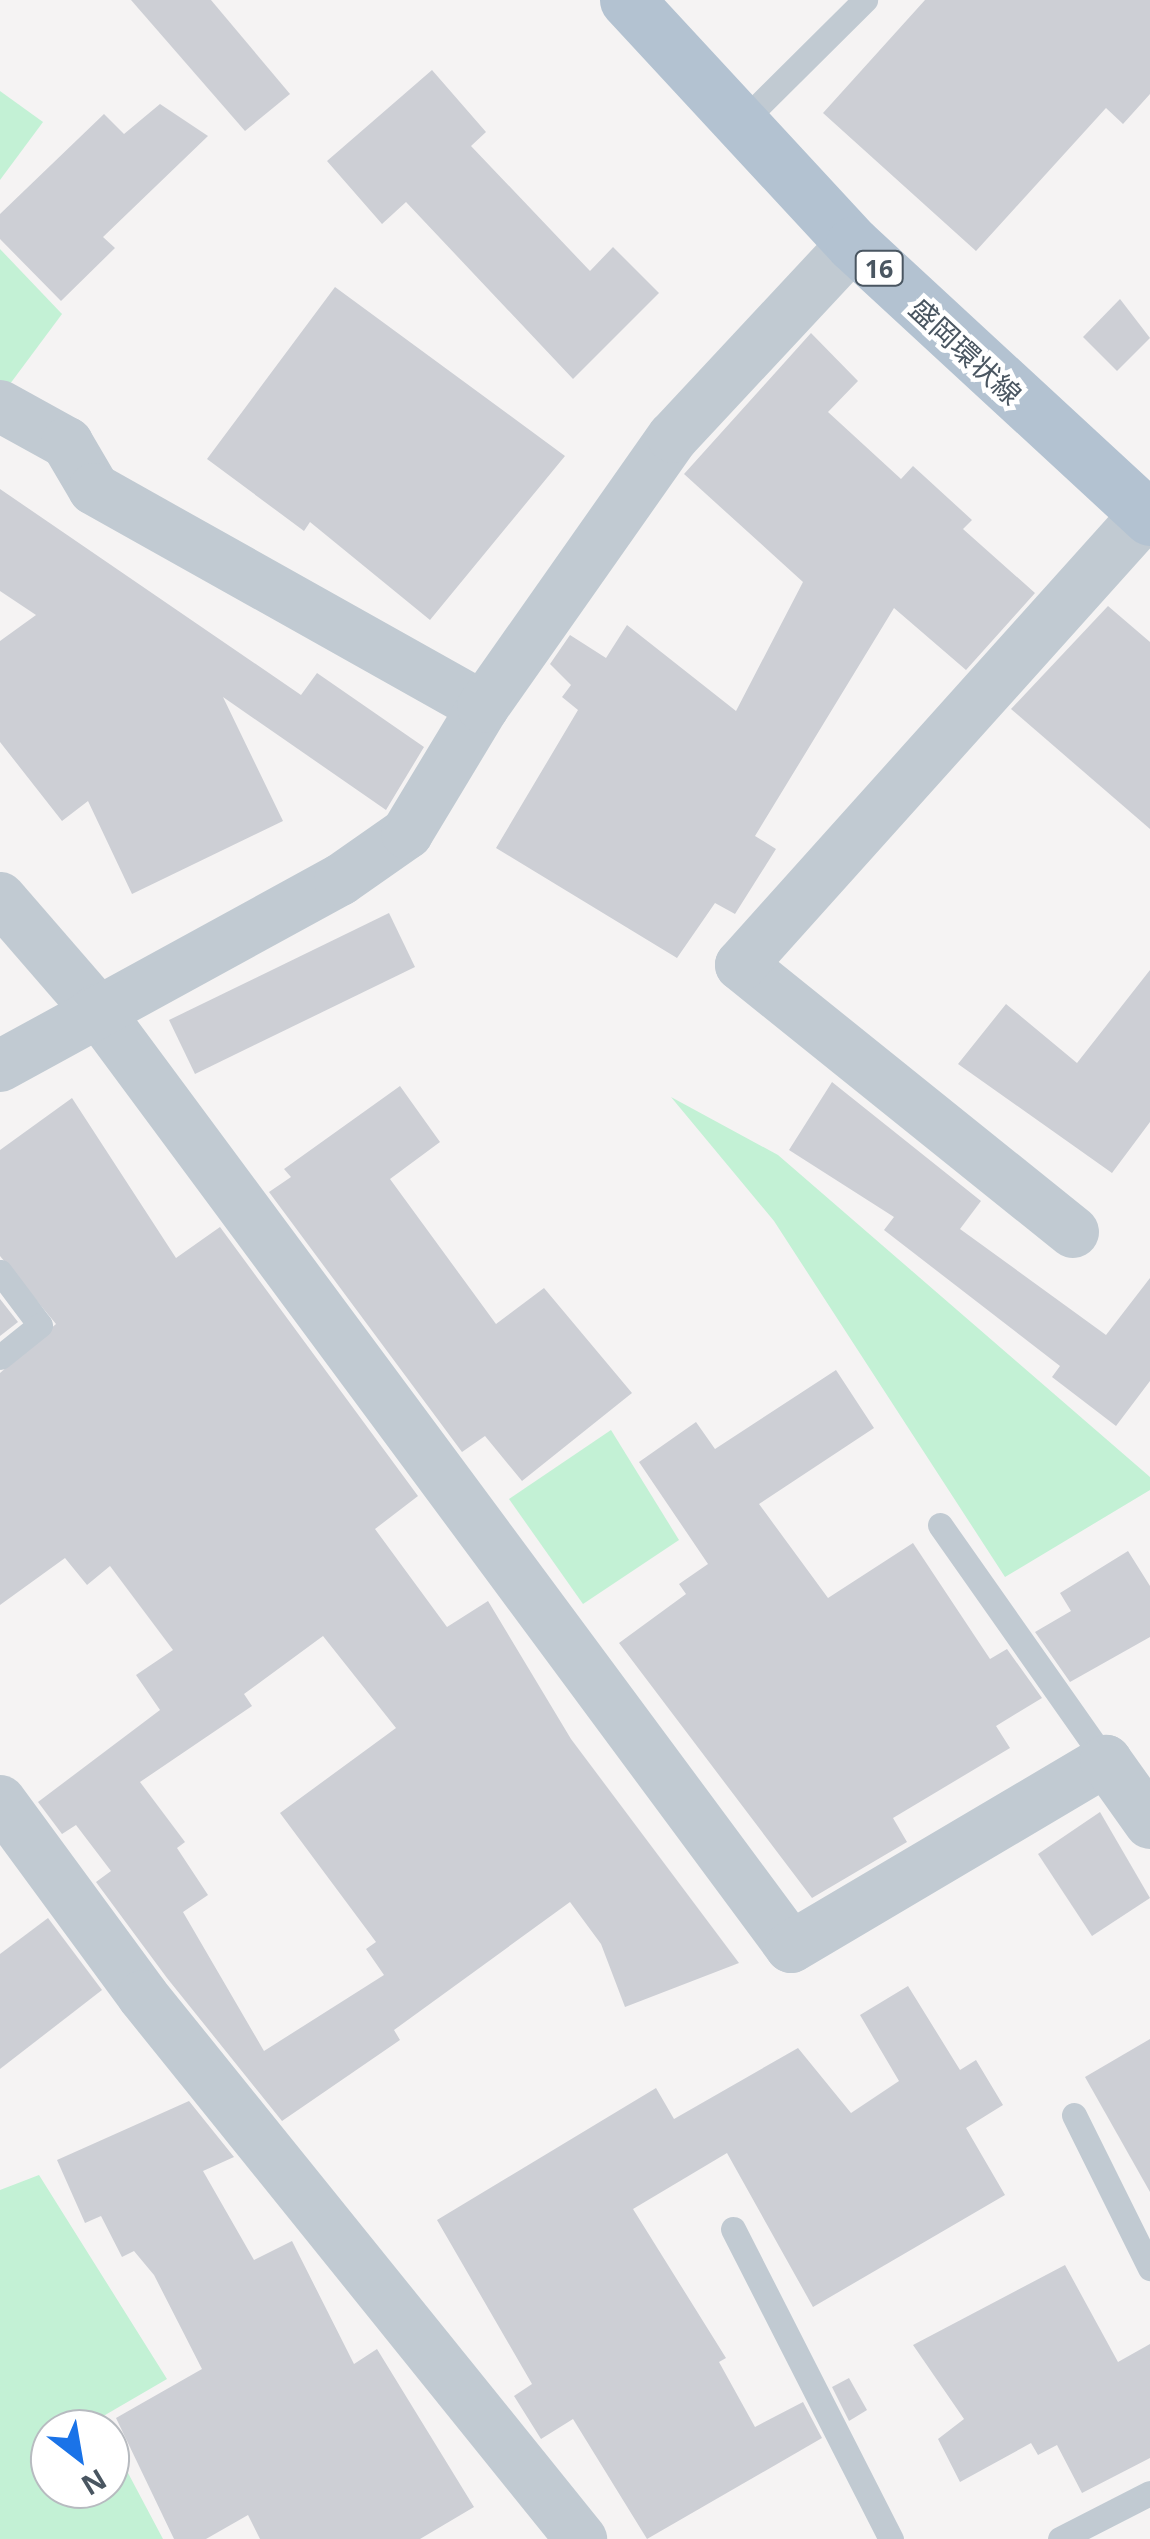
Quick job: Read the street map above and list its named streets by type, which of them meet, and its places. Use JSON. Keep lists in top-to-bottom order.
{
  "streets": {
    "main road": ["16", "盛岡環状線"]
  },
  "north": "bottom right"
}
